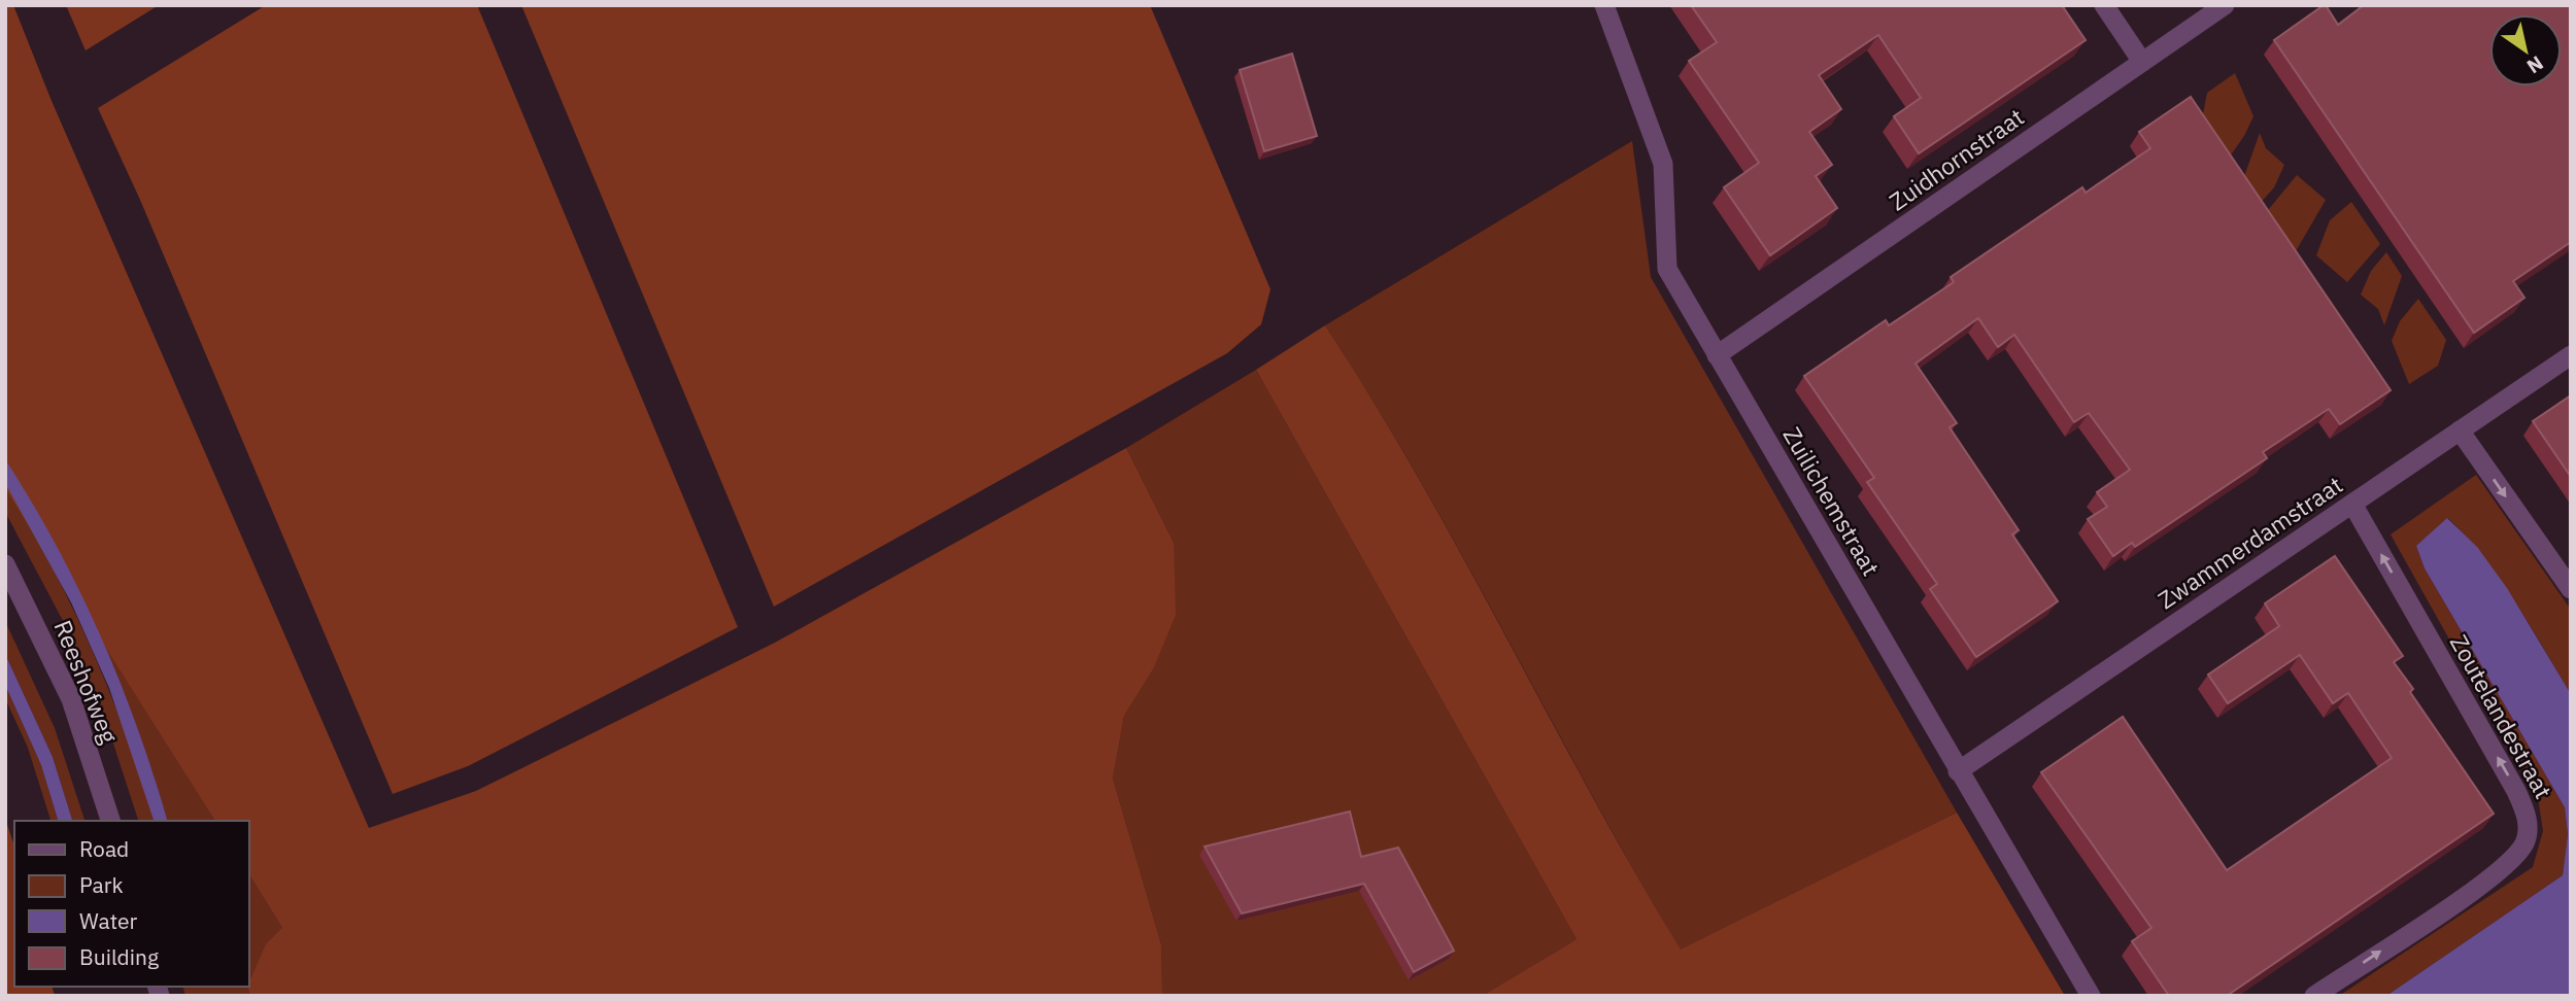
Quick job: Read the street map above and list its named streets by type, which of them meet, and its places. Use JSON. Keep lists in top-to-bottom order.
{
  "streets": {
    "street": [
      "Zuidhornstraat",
      "Zuilichemstraat",
      "Zwammerdamstraat",
      "Reeshofweg",
      "Zoutelandestraat"
    ]
  },
  "crossings": [
    ["Zuidhornstraat", "Zuilichemstraat"],
    ["Zuilichemstraat", "Zwammerdamstraat"],
    ["Zwammerdamstraat", "Zoutelandestraat"]
  ],
  "legend": [
    "Road",
    "Park",
    "Water",
    "Building"
  ],
  "north": "bottom right"
}
